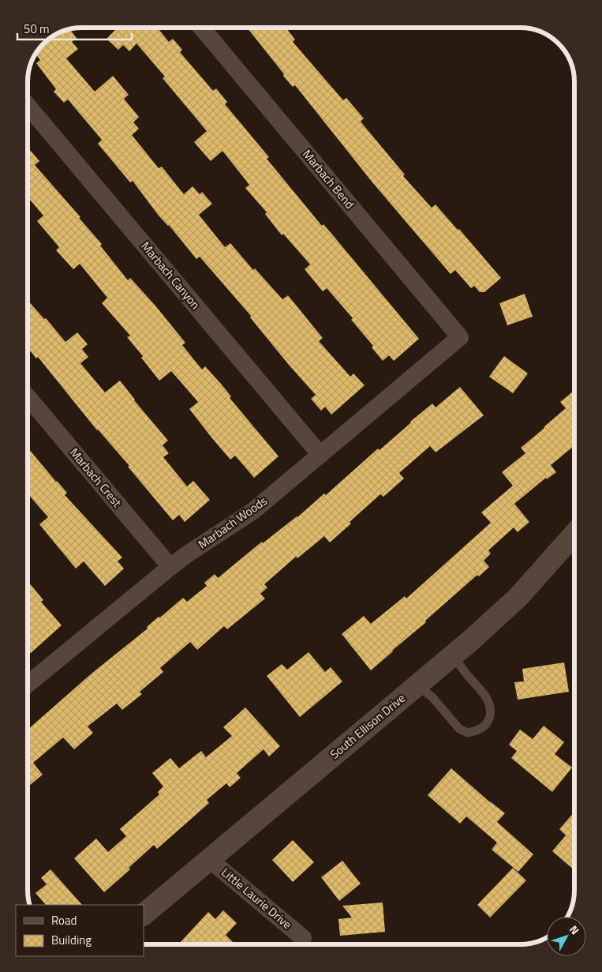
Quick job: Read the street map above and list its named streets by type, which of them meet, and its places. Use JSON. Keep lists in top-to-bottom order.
{
  "streets": {
    "street": [
      "Marbach Bend",
      "Marbach Canyon",
      "Marbach Crest",
      "Marbach Woods",
      "South Ellison Drive",
      "Little Laurie Drive"
    ]
  },
  "crossings": [
    ["Marbach Bend", "Marbach Woods"],
    ["Marbach Canyon", "Marbach Woods"],
    ["Marbach Crest", "Marbach Woods"],
    ["South Ellison Drive", "Little Laurie Drive"]
  ],
  "legend": ["Road", "Building"],
  "scale_bar": "50 m",
  "north": "top right"
}
